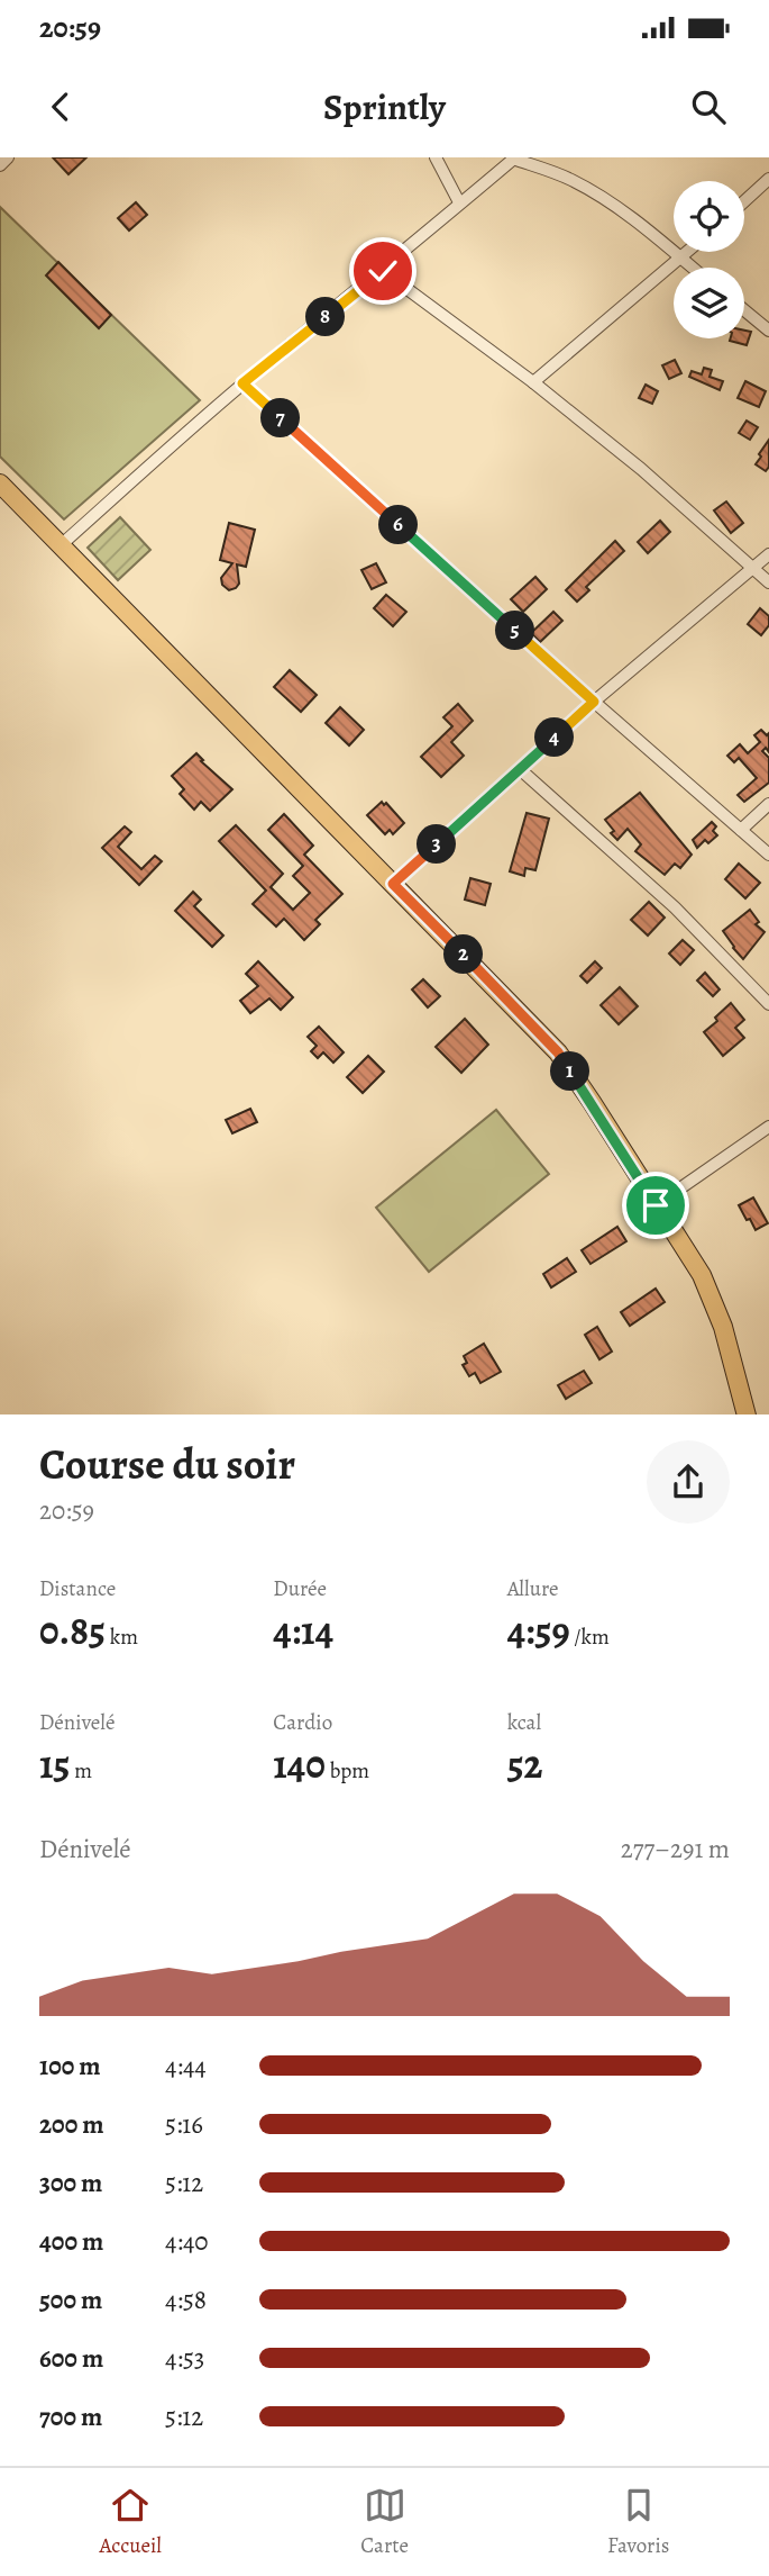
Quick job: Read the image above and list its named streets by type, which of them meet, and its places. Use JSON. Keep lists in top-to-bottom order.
{
  "page": {
    "status": "20:59",
    "header": "Sprintly",
    "pins": [
      "8",
      "7",
      "6",
      "5",
      "4",
      "3",
      "2",
      "1"
    ],
    "heading": ["Course du soir", "20:59"],
    "stats": [
      ["Distance", "0.85 km"],
      ["Durée", "4:14"],
      ["Allure", "4:59 /km"],
      ["Dénivelé", "15 m"],
      ["Cardio", "140 bpm"],
      ["kcal", "52"]
    ],
    "chart": ["Dénivelé", "277–291 m"],
    "list": [
      {
        "name": "100 m",
        "note": "4:44"
      },
      {
        "name": "200 m",
        "note": "5:16"
      },
      {
        "name": "300 m",
        "note": "5:12"
      },
      {
        "name": "400 m",
        "note": "4:40"
      },
      {
        "name": "500 m",
        "note": "4:58"
      },
      {
        "name": "600 m",
        "note": "4:53"
      },
      {
        "name": "700 m",
        "note": "5:12"
      }
    ],
    "tabs": ["Accueil", "Carte", "Favoris"]
  }
}
